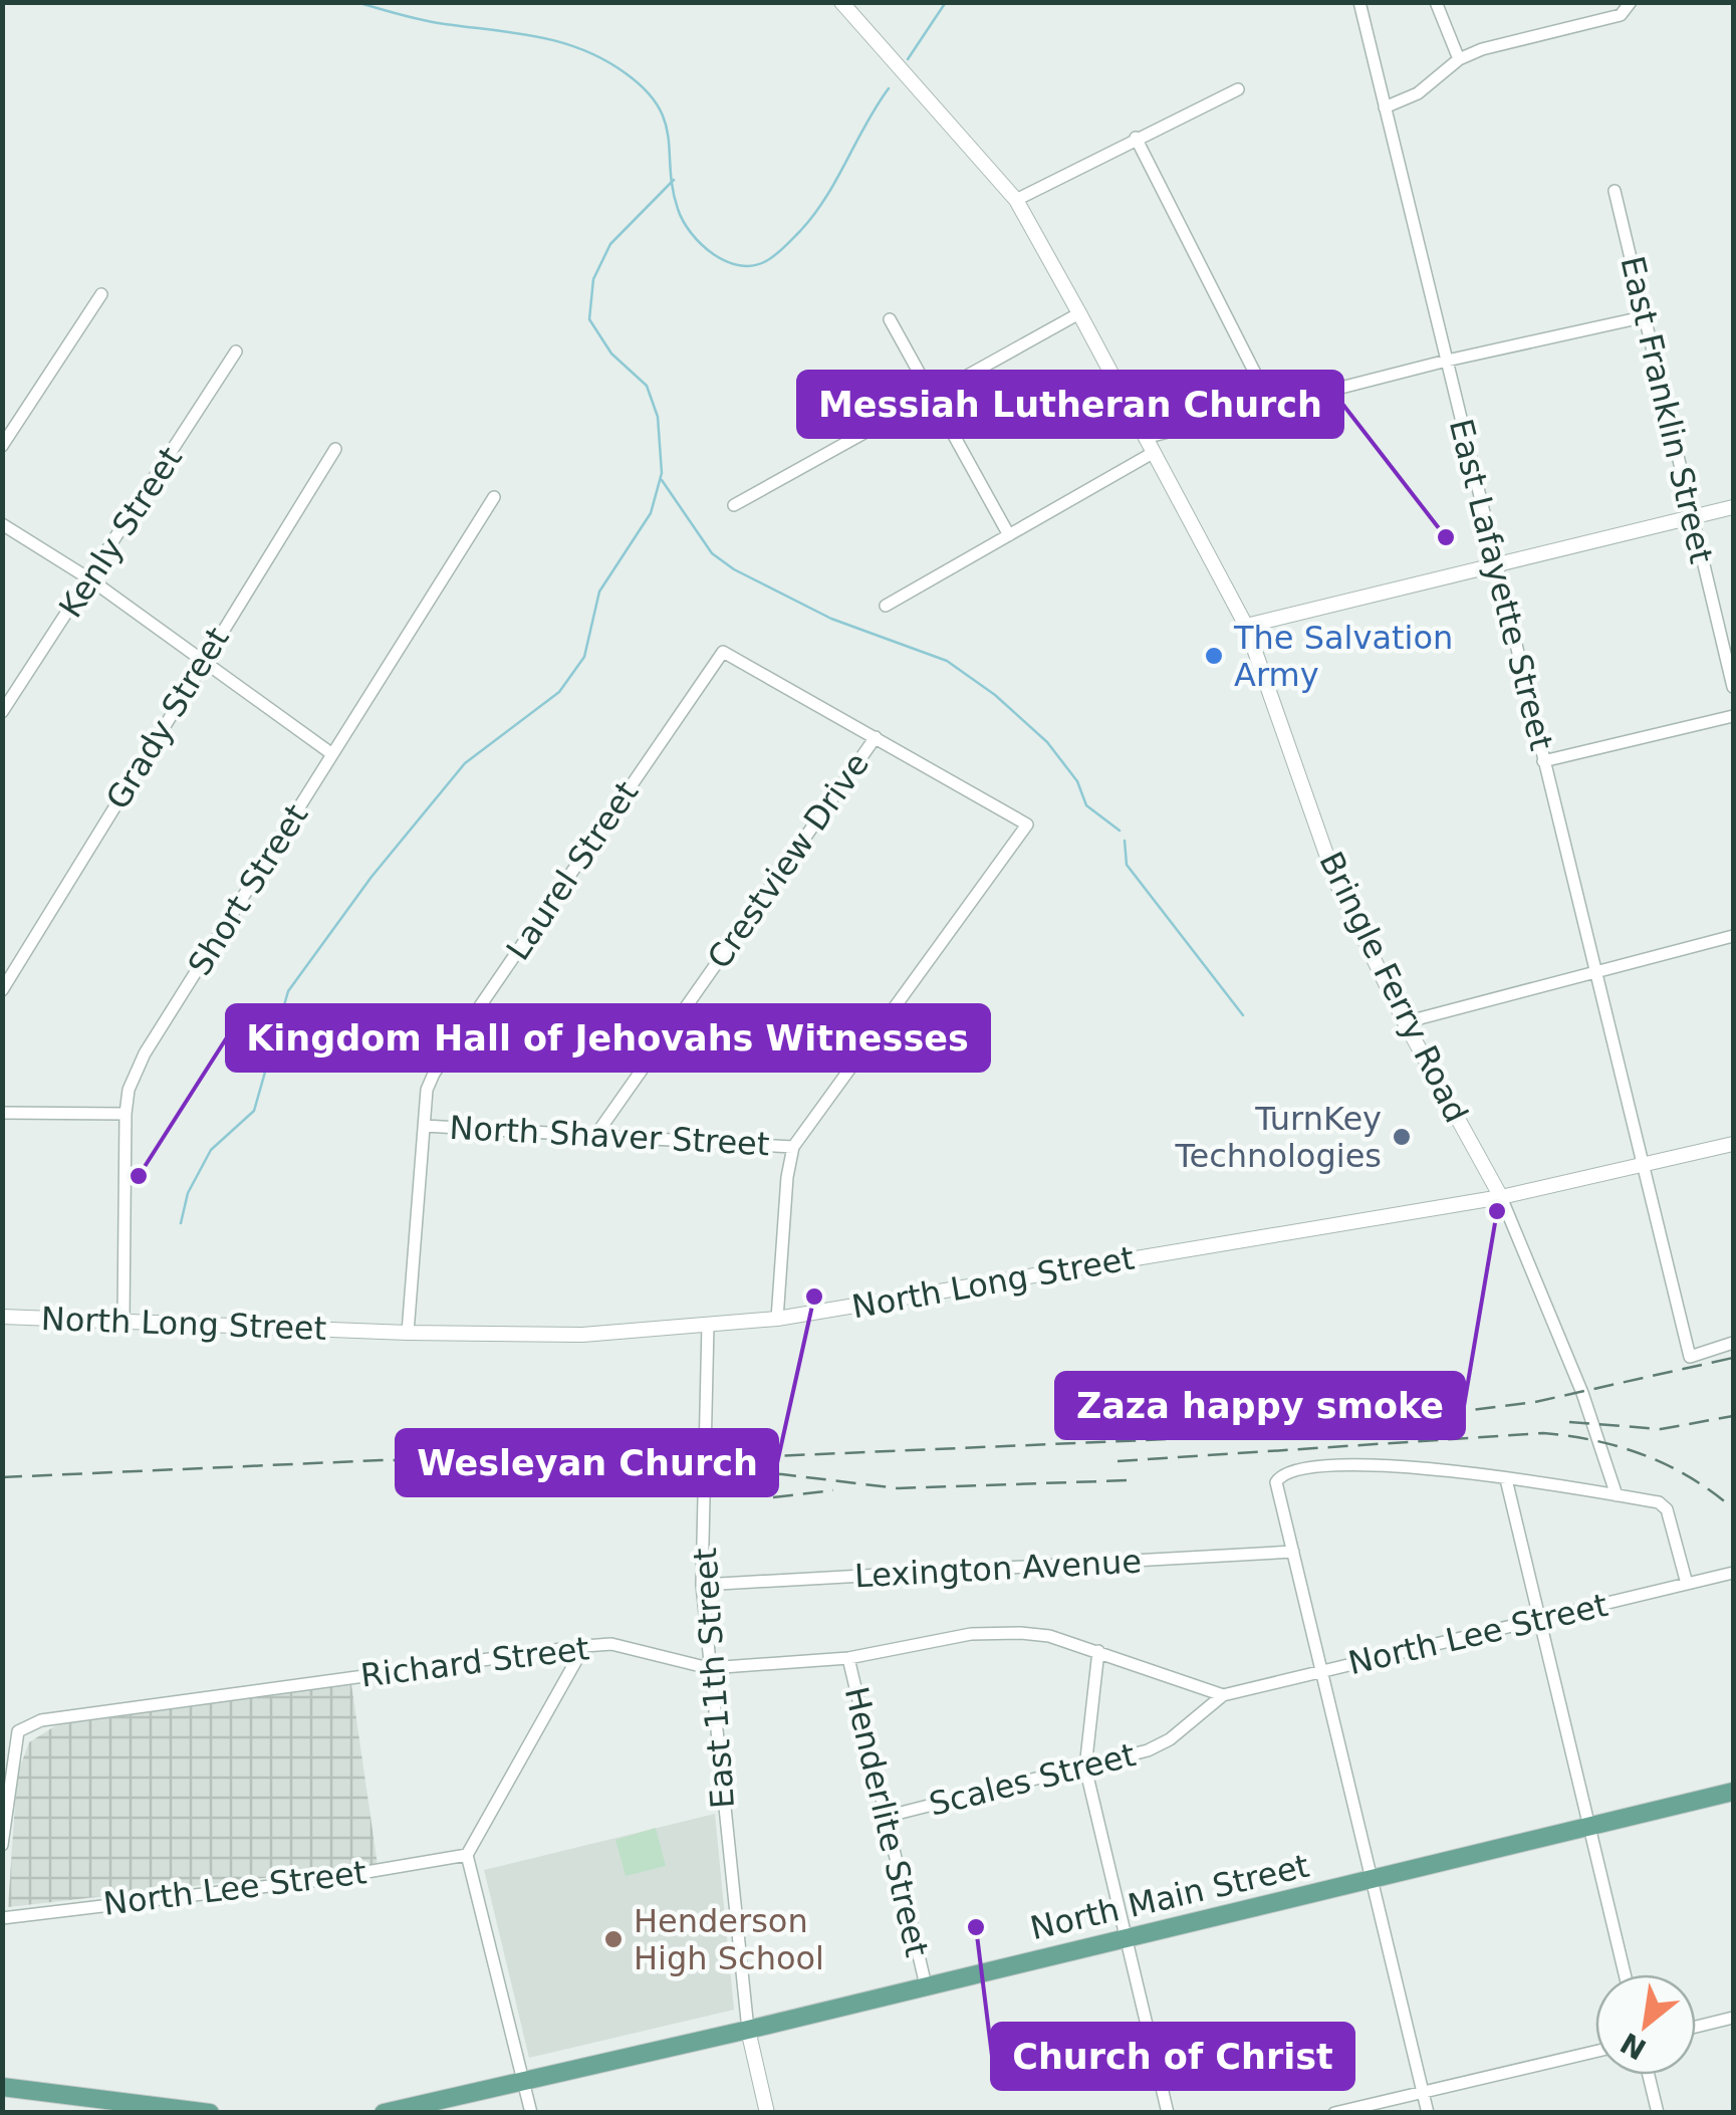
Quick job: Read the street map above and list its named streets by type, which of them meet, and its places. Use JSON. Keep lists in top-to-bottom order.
{
  "streets": {
    "main road": ["North Main Street"],
    "street": [
      "East Franklin Street",
      "Kenly Street",
      "East Lafayette Street",
      "Grady Street",
      "Crestview Drive",
      "Laurel Street",
      "Short Street",
      "Bringle Ferry Road",
      "North Shaver Street",
      "North Long Street",
      "Lexington Avenue",
      "North Lee Street",
      "Richard Street",
      "East 11th Street",
      "Scales Street",
      "Henderlite Street"
    ]
  },
  "crossings": [
    ["East Lafayette Street", "North Long Street"],
    ["Crestview Drive", "Laurel Street"],
    ["Crestview Drive", "North Shaver Street"],
    ["Laurel Street", "North Shaver Street"],
    ["Laurel Street", "North Long Street"],
    ["Short Street", "North Long Street"],
    ["Bringle Ferry Road", "North Long Street"],
    ["North Long Street", "East 11th Street"],
    ["Lexington Avenue", "East 11th Street"],
    ["North Lee Street", "Richard Street"],
    ["North Lee Street", "Scales Street"],
    ["Richard Street", "East 11th Street"],
    ["Richard Street", "Scales Street"],
    ["Richard Street", "Henderlite Street"],
    ["East 11th Street", "North Main Street"],
    ["Scales Street", "Henderlite Street"],
    ["Henderlite Street", "North Main Street"]
  ],
  "places": [
    "Messiah Lutheran Church",
    "The Salvation Army",
    "TurnKey Technologies",
    "Kingdom Hall of Jehovahs Witnesses",
    "Zaza happy smoke",
    "Wesleyan Church",
    "Church of Christ",
    "Henderson High School"
  ],
  "north": "bottom left"
}
